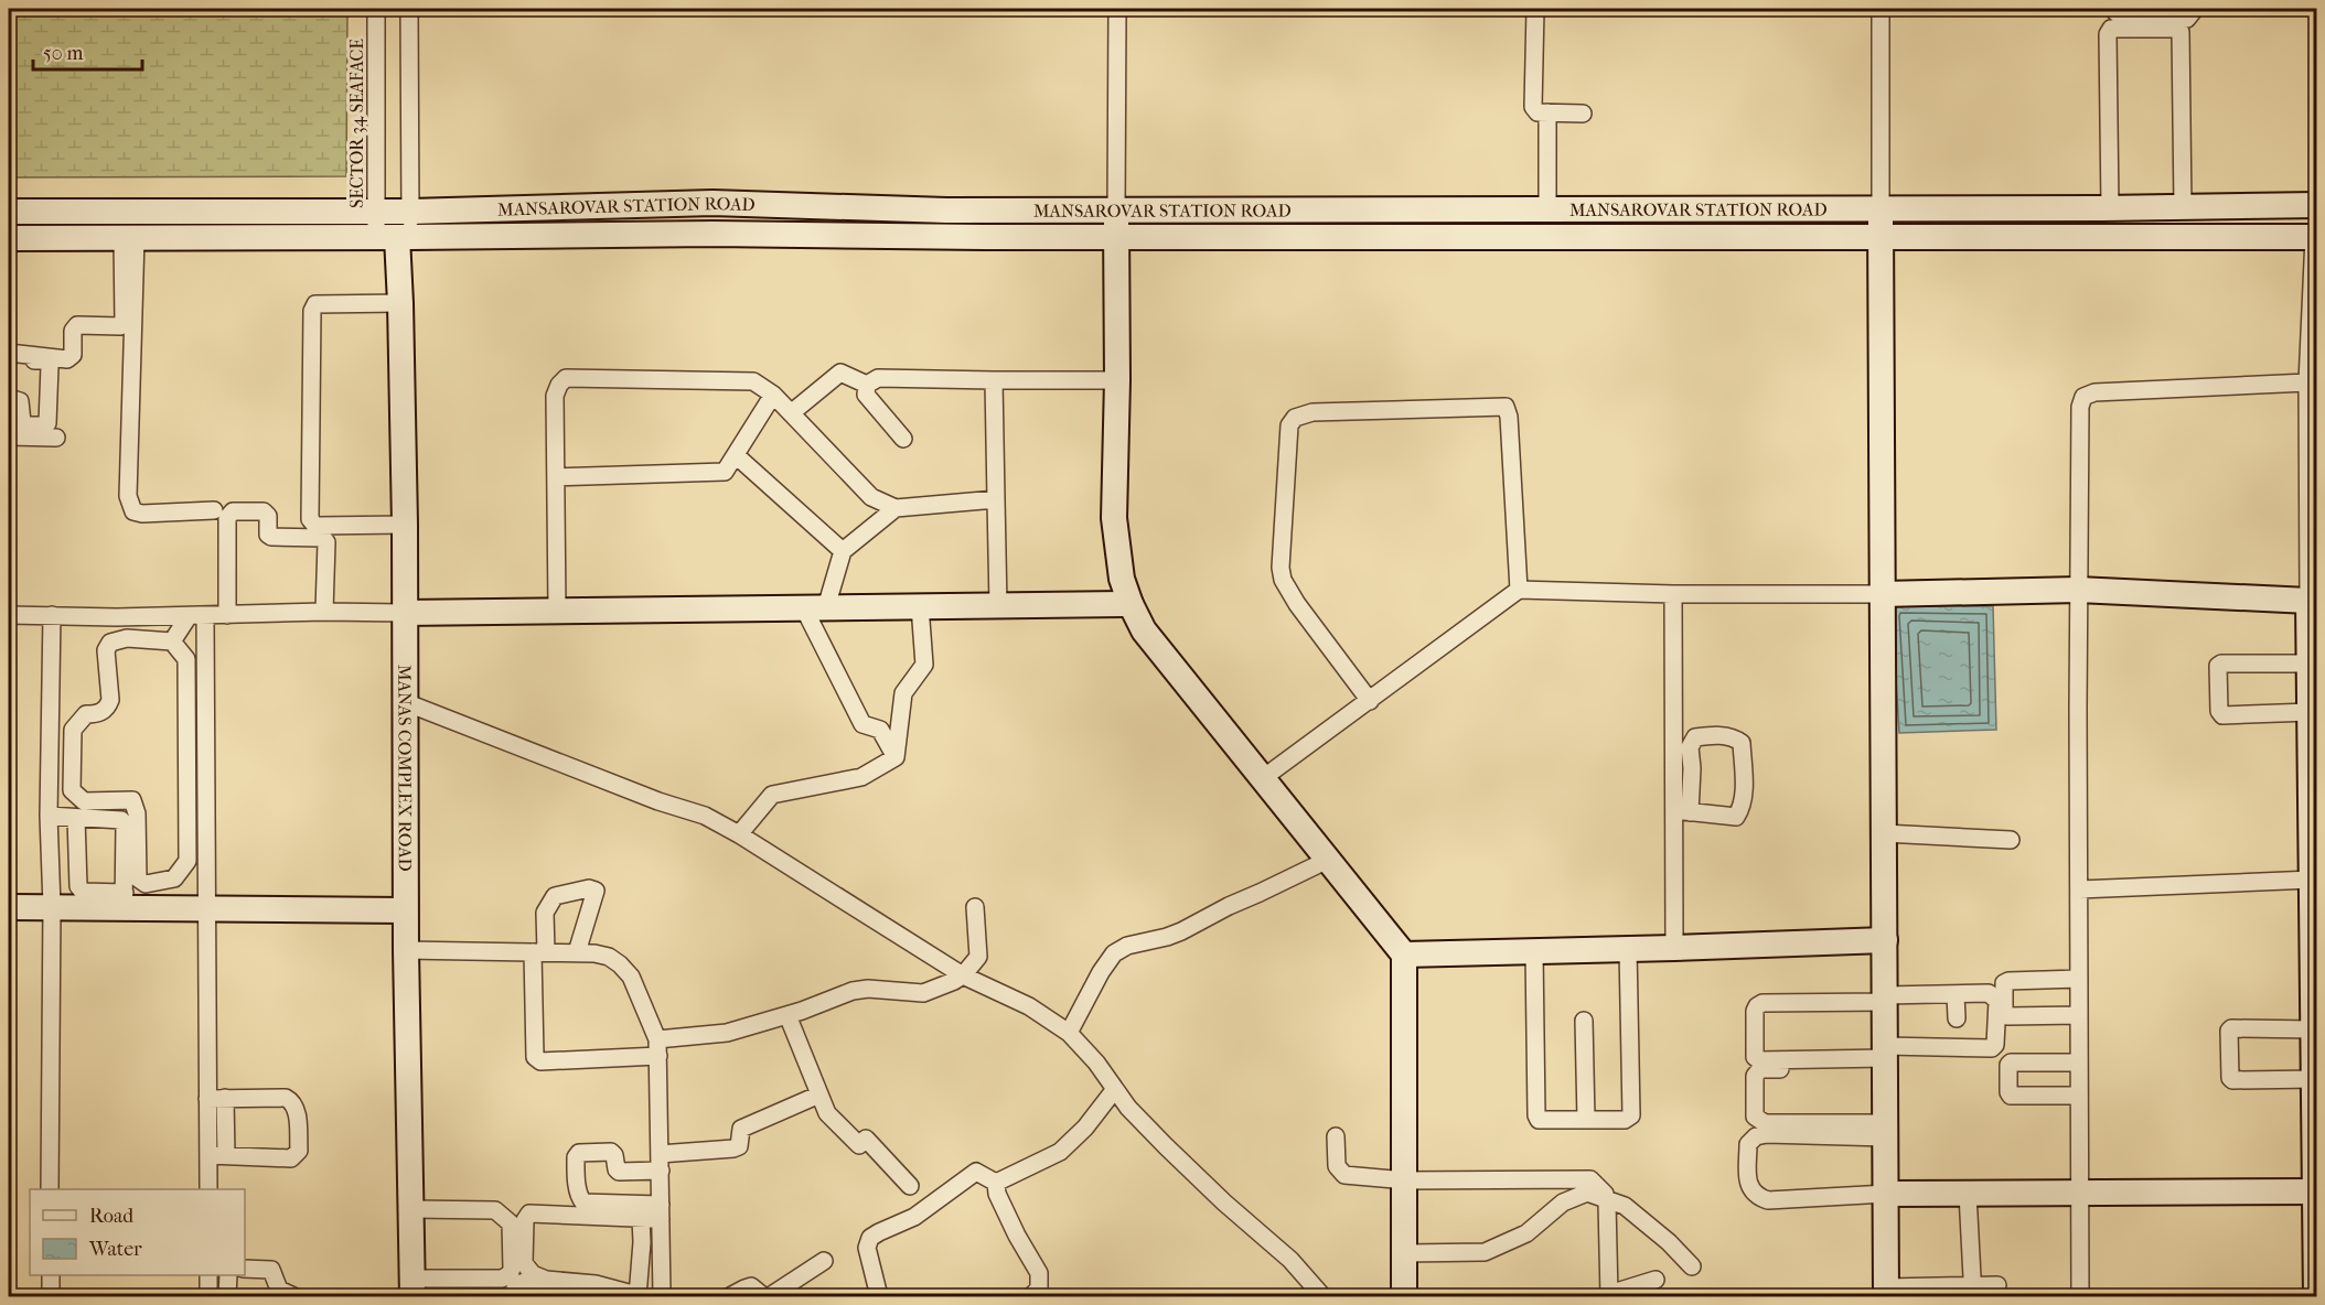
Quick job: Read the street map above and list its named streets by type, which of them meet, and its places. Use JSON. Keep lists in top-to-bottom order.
{
  "streets": {
    "street": ["SECTOR 34 SEAFACE", "MANSAROVAR STATION ROAD", "MANAS COMPLEX ROAD"]
  },
  "crossings": [
    ["SECTOR 34 SEAFACE", "MANSAROVAR STATION ROAD"],
    ["SECTOR 34 SEAFACE", "MANAS COMPLEX ROAD"],
    ["MANSAROVAR STATION ROAD", "MANAS COMPLEX ROAD"]
  ],
  "legend": ["Road", "Water"],
  "scale_bar": "50 m"
}
